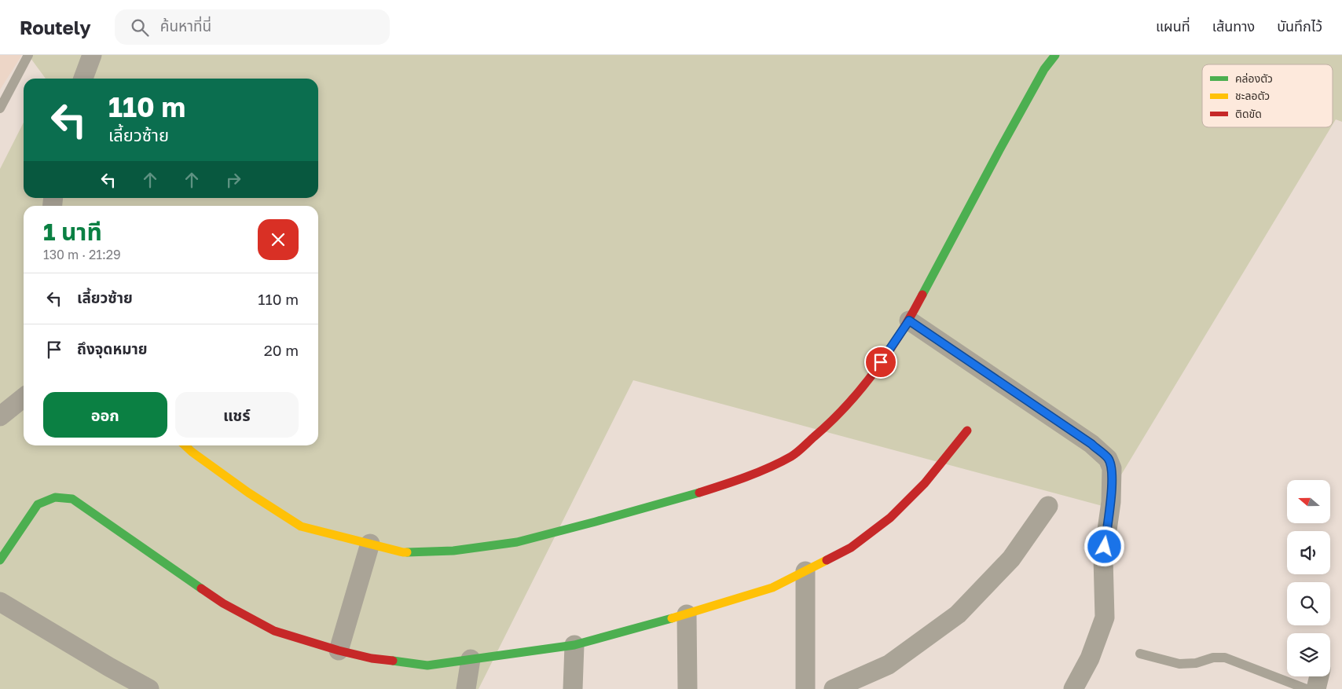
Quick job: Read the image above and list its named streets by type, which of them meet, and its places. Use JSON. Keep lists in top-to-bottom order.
{
  "legend": ["คล่องตัว", "ชะลอตัว", "ติดขัด"],
  "north": "left",
  "page": {
    "header": "Routely",
    "search": "ค้นหาที่นี่",
    "nav": ["แผนที่", "เส้นทาง", "บันทึกไว้"],
    "turn": ["110 m", "เลี้ยวซ้าย"],
    "heading": ["1 นาที", "130 m · 21:29"],
    "list": [
      {
        "name": "เลี้ยวซ้าย",
        "value": "110 m"
      },
      {
        "name": "ถึงจุดหมาย",
        "value": "20 m"
      }
    ],
    "buttons": ["ออก", "แชร์"]
  }
}
